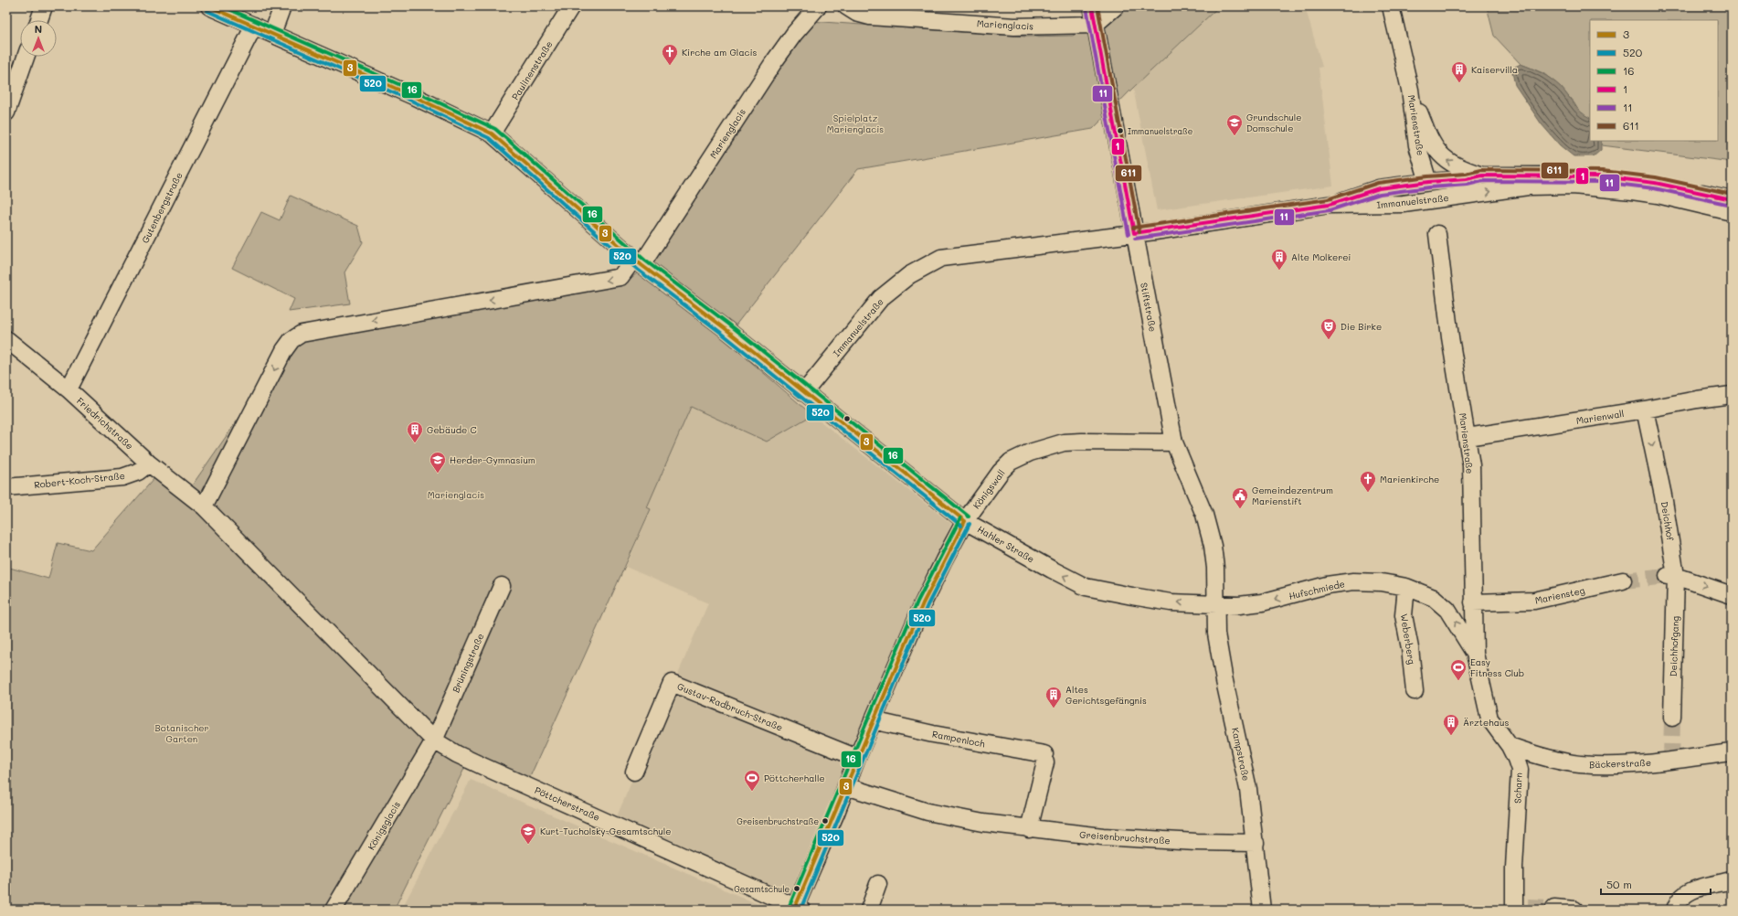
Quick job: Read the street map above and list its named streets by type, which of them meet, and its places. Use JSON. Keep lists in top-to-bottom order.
{
  "streets": {
    "street": [
      "Marienglacis",
      "Paulinenstraße",
      "Marienstraße",
      "Immanuelstraße",
      "Gutenbergstraße",
      "Stiftstraße",
      "Marienwall",
      "Friedrichstraße",
      "Robert-Koch-Straße",
      "Königswall",
      "Deichhof",
      "Hahler Straße",
      "Hufschmiede",
      "Mariensteg",
      "Weberberg",
      "Deichhofgang",
      "Brüningstraße",
      "Gustav-Radbruch-Straße",
      "Rampenloch",
      "Kampstraße",
      "Bäckerstraße",
      "Scharn",
      "Pöttcherstraße",
      "Königsglacis",
      "Greisenbruchstraße"
    ]
  },
  "crossings": [
    ["Marienglacis", "Stiftstraße"],
    ["Marienglacis", "Friedrichstraße"],
    ["Marienglacis", "Hahler Straße"],
    ["Paulinenstraße", "Hahler Straße"],
    ["Marienstraße", "Immanuelstraße"],
    ["Marienstraße", "Marienwall"],
    ["Marienstraße", "Hufschmiede"],
    ["Marienstraße", "Mariensteg"],
    ["Marienstraße", "Scharn"],
    ["Immanuelstraße", "Stiftstraße"],
    ["Immanuelstraße", "Hahler Straße"],
    ["Gutenbergstraße", "Friedrichstraße"],
    ["Gutenbergstraße", "Hahler Straße"],
    ["Stiftstraße", "Königswall"],
    ["Stiftstraße", "Hahler Straße"],
    ["Stiftstraße", "Hufschmiede"],
    ["Stiftstraße", "Kampstraße"],
    ["Marienwall", "Deichhof"],
    ["Friedrichstraße", "Robert-Koch-Straße"],
    ["Königswall", "Hahler Straße"],
    ["Königswall", "Gustav-Radbruch-Straße"],
    ["Königswall", "Rampenloch"],
    ["Königswall", "Pöttcherstraße"],
    ["Königswall", "Greisenbruchstraße"],
    ["Deichhof", "Deichhofgang"],
    ["Hahler Straße", "Hufschmiede"],
    ["Hahler Straße", "Kampstraße"],
    ["Hufschmiede", "Weberberg"],
    ["Hufschmiede", "Kampstraße"],
    ["Hufschmiede", "Scharn"],
    ["Brüningstraße", "Pöttcherstraße"],
    ["Brüningstraße", "Königsglacis"],
    ["Rampenloch", "Greisenbruchstraße"],
    ["Kampstraße", "Greisenbruchstraße"],
    ["Bäckerstraße", "Scharn"],
    ["Pöttcherstraße", "Königsglacis"]
  ],
  "one_way": ["Marienglacis", "Deichhof", "Hufschmiede"],
  "parks": ["Spielplatz Marienglacis", "Marienglacis", "Botanischer Garten"],
  "places": {
    "church": ["Kirche am Glacis", "Marienkirche"],
    "building": [
      "Kaiservilla",
      "Alte Molkerei",
      "Gebäude C",
      "Altes Gerichtsgefängnis",
      "Ärztehaus"
    ],
    "other": ["Immanuelstraße", "Greisenbruchstraße", "Gesamtschule"],
    "school or university": ["Grundschule Domschule", "Herder-Gymnasium", "Kurt-Tucholsky-Gesamtschule"],
    "theatre": ["Die Birke"],
    "public building": ["Gemeindezentrum Marienstift"],
    "sports": ["Easy Fitness Club", "Pöttcherhalle"]
  },
  "lines": [
    "transit line 3",
    "transit line 16",
    "transit line 1",
    "transit line 611",
    "transit line 11",
    "transit line 520"
  ],
  "legend": [
    "3",
    "520",
    "16",
    "1",
    "11",
    "611"
  ],
  "scale_bar": "50 m",
  "north": "top"
}
